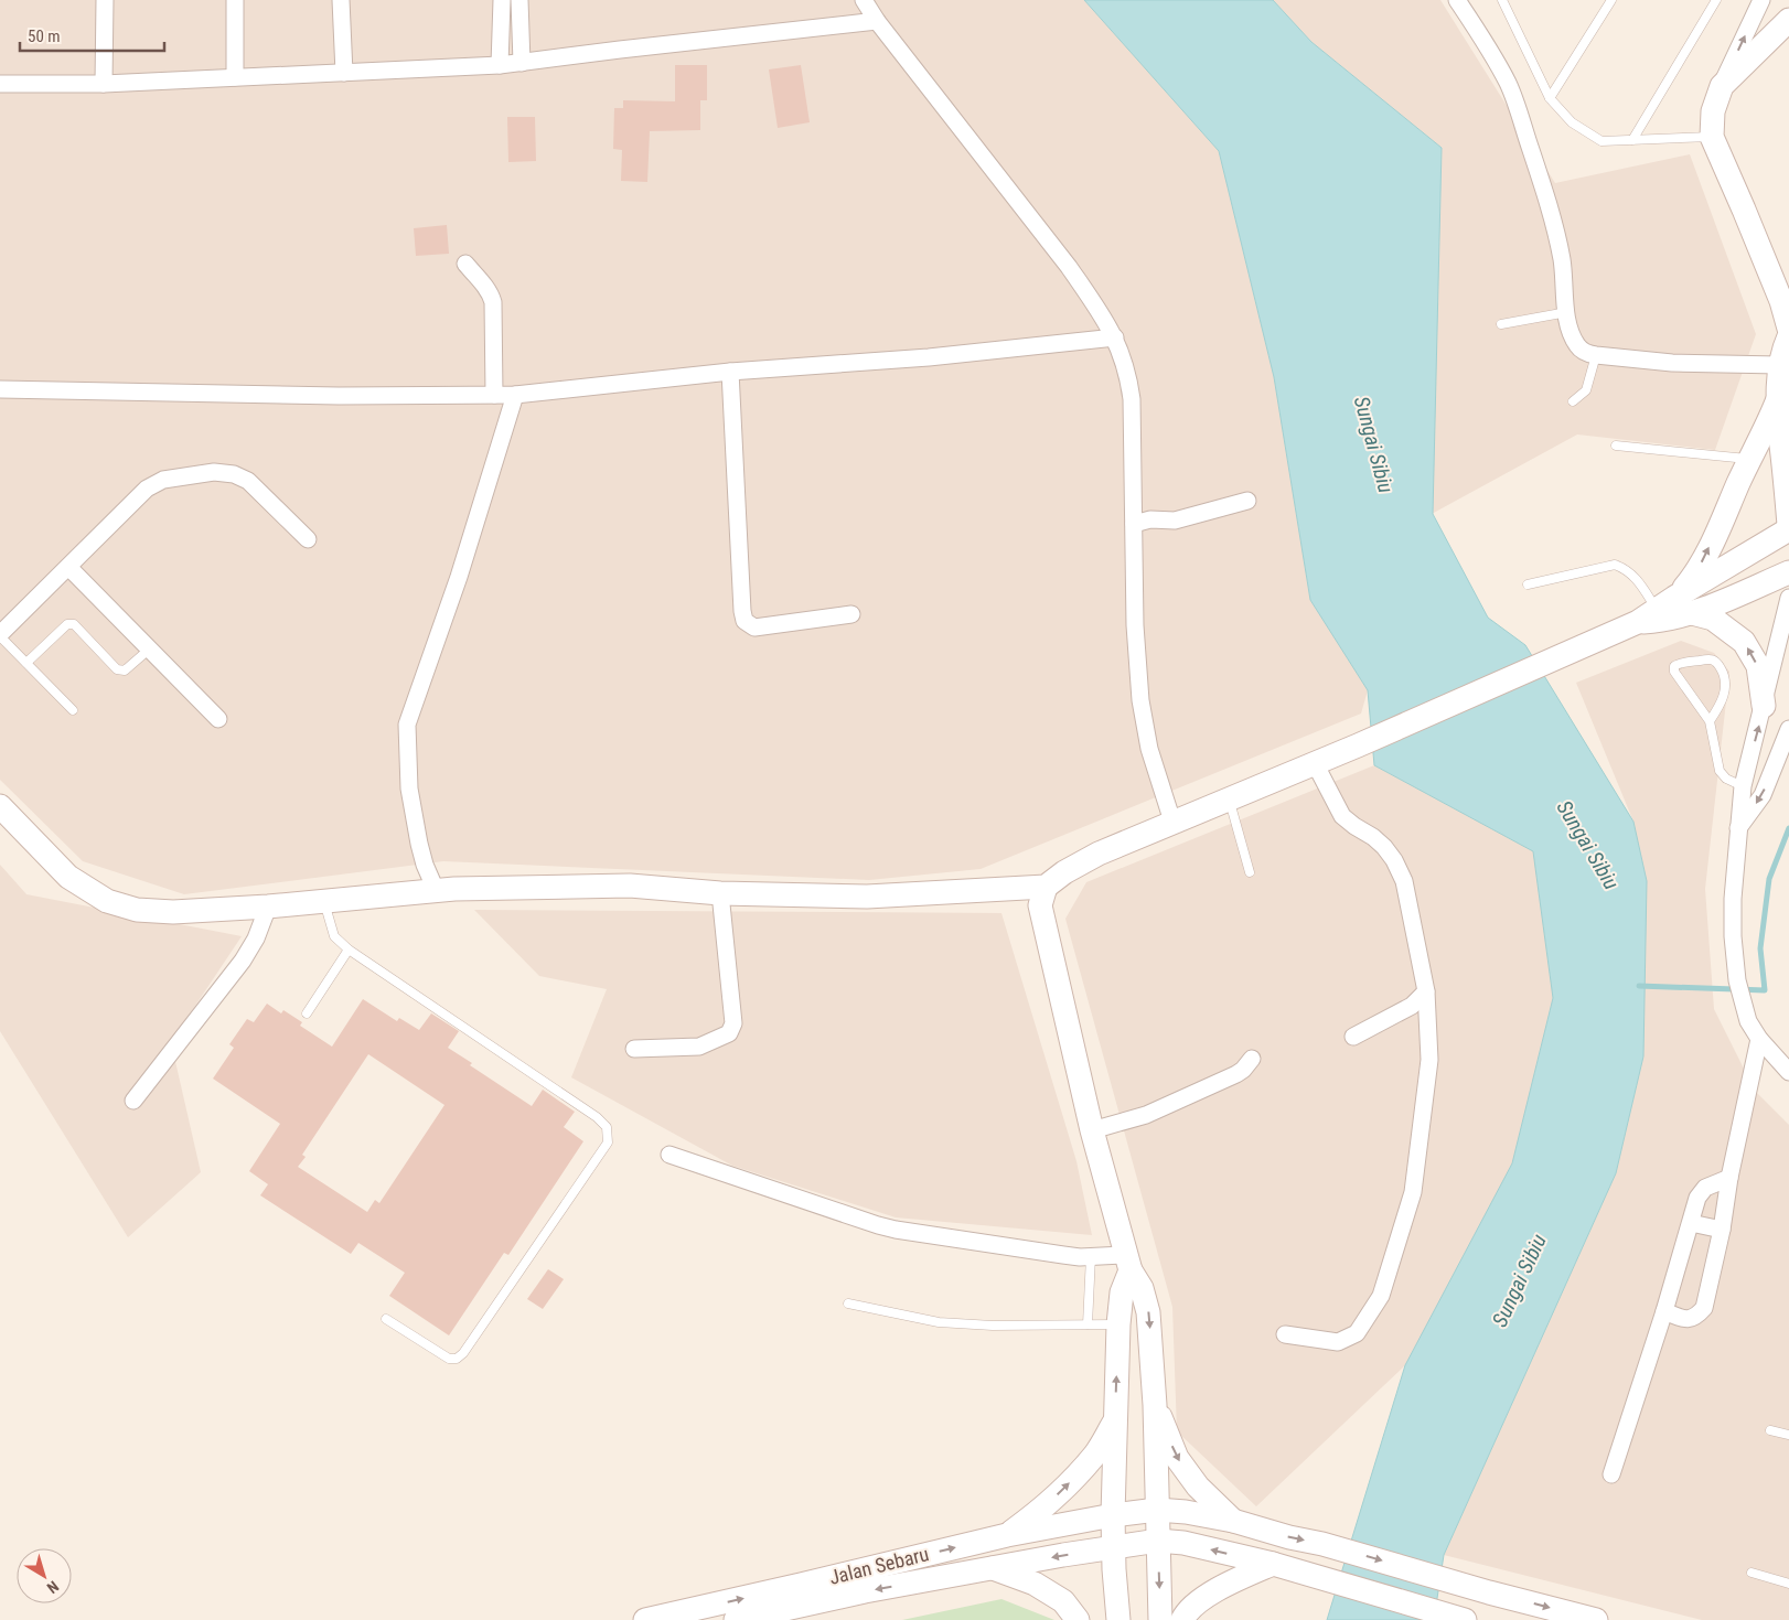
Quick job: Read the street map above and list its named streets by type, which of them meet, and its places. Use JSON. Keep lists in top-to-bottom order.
{
  "streets": {
    "street": ["Jalan Sebaru"]
  },
  "water": ["Sungai Sibiu"],
  "scale_bar": "50 m",
  "north": "bottom right"
}
